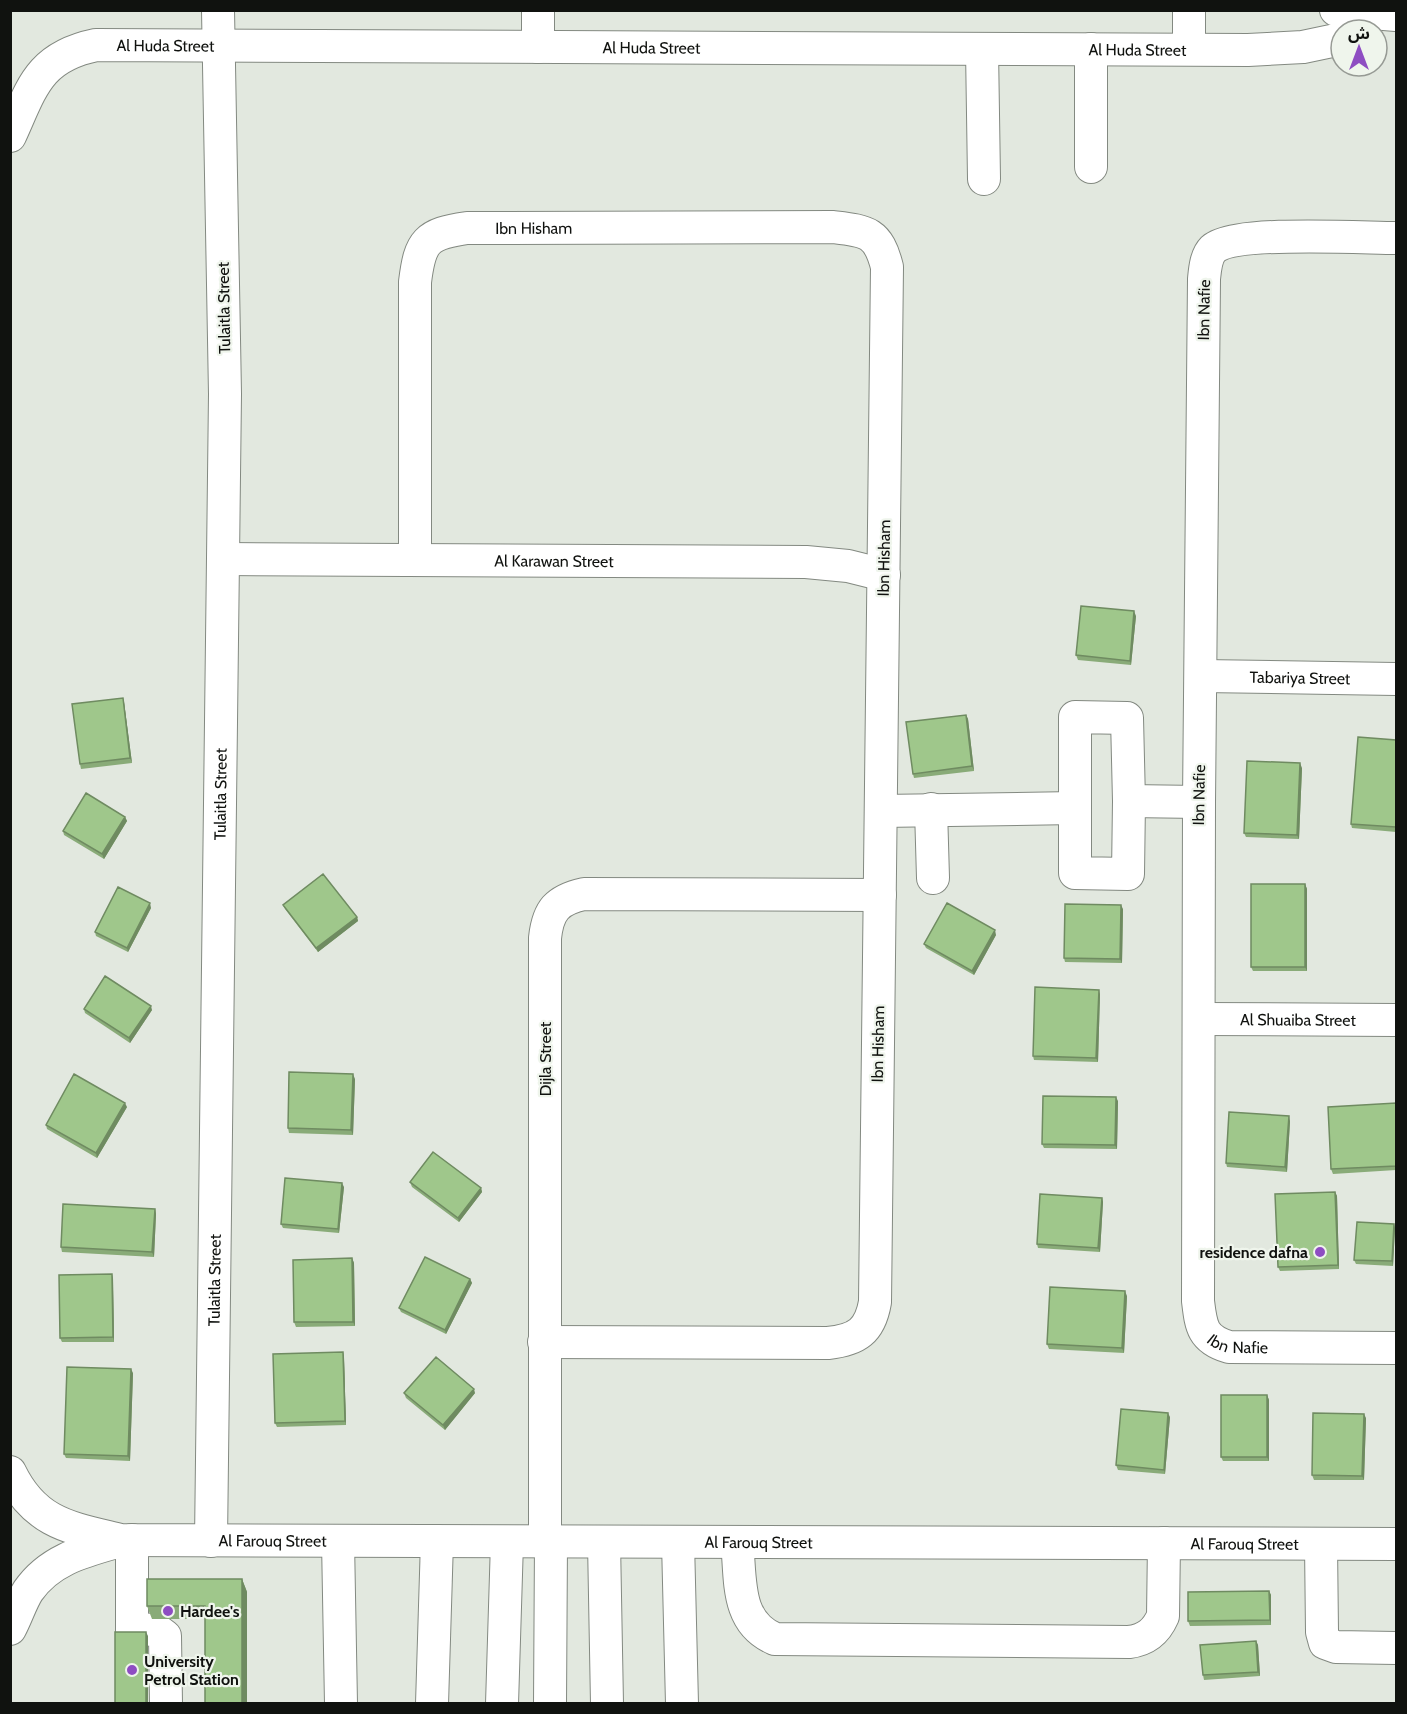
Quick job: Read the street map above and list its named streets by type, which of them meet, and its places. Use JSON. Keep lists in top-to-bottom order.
{
  "streets": {
    "street": [
      "Al Huda Street",
      "Ibn Hisham",
      "Tulaitla Street",
      "Ibn Nafie",
      "Al Karawan Street",
      "Tabariya Street",
      "Al Shuaiba Street",
      "Dijla Street",
      "Al Farouq Street"
    ]
  },
  "crossings": [
    ["Al Huda Street", "Tulaitla Street"],
    ["Ibn Hisham", "Al Karawan Street"],
    ["Ibn Hisham", "Dijla Street"],
    ["Tulaitla Street", "Al Karawan Street"],
    ["Tulaitla Street", "Al Farouq Street"],
    ["Ibn Nafie", "Tabariya Street"],
    ["Ibn Nafie", "Al Shuaiba Street"],
    ["Dijla Street", "Al Farouq Street"]
  ],
  "places": ["residence dafna", "Hardee's", "University Petrol Station"],
  "north": "top"
}
